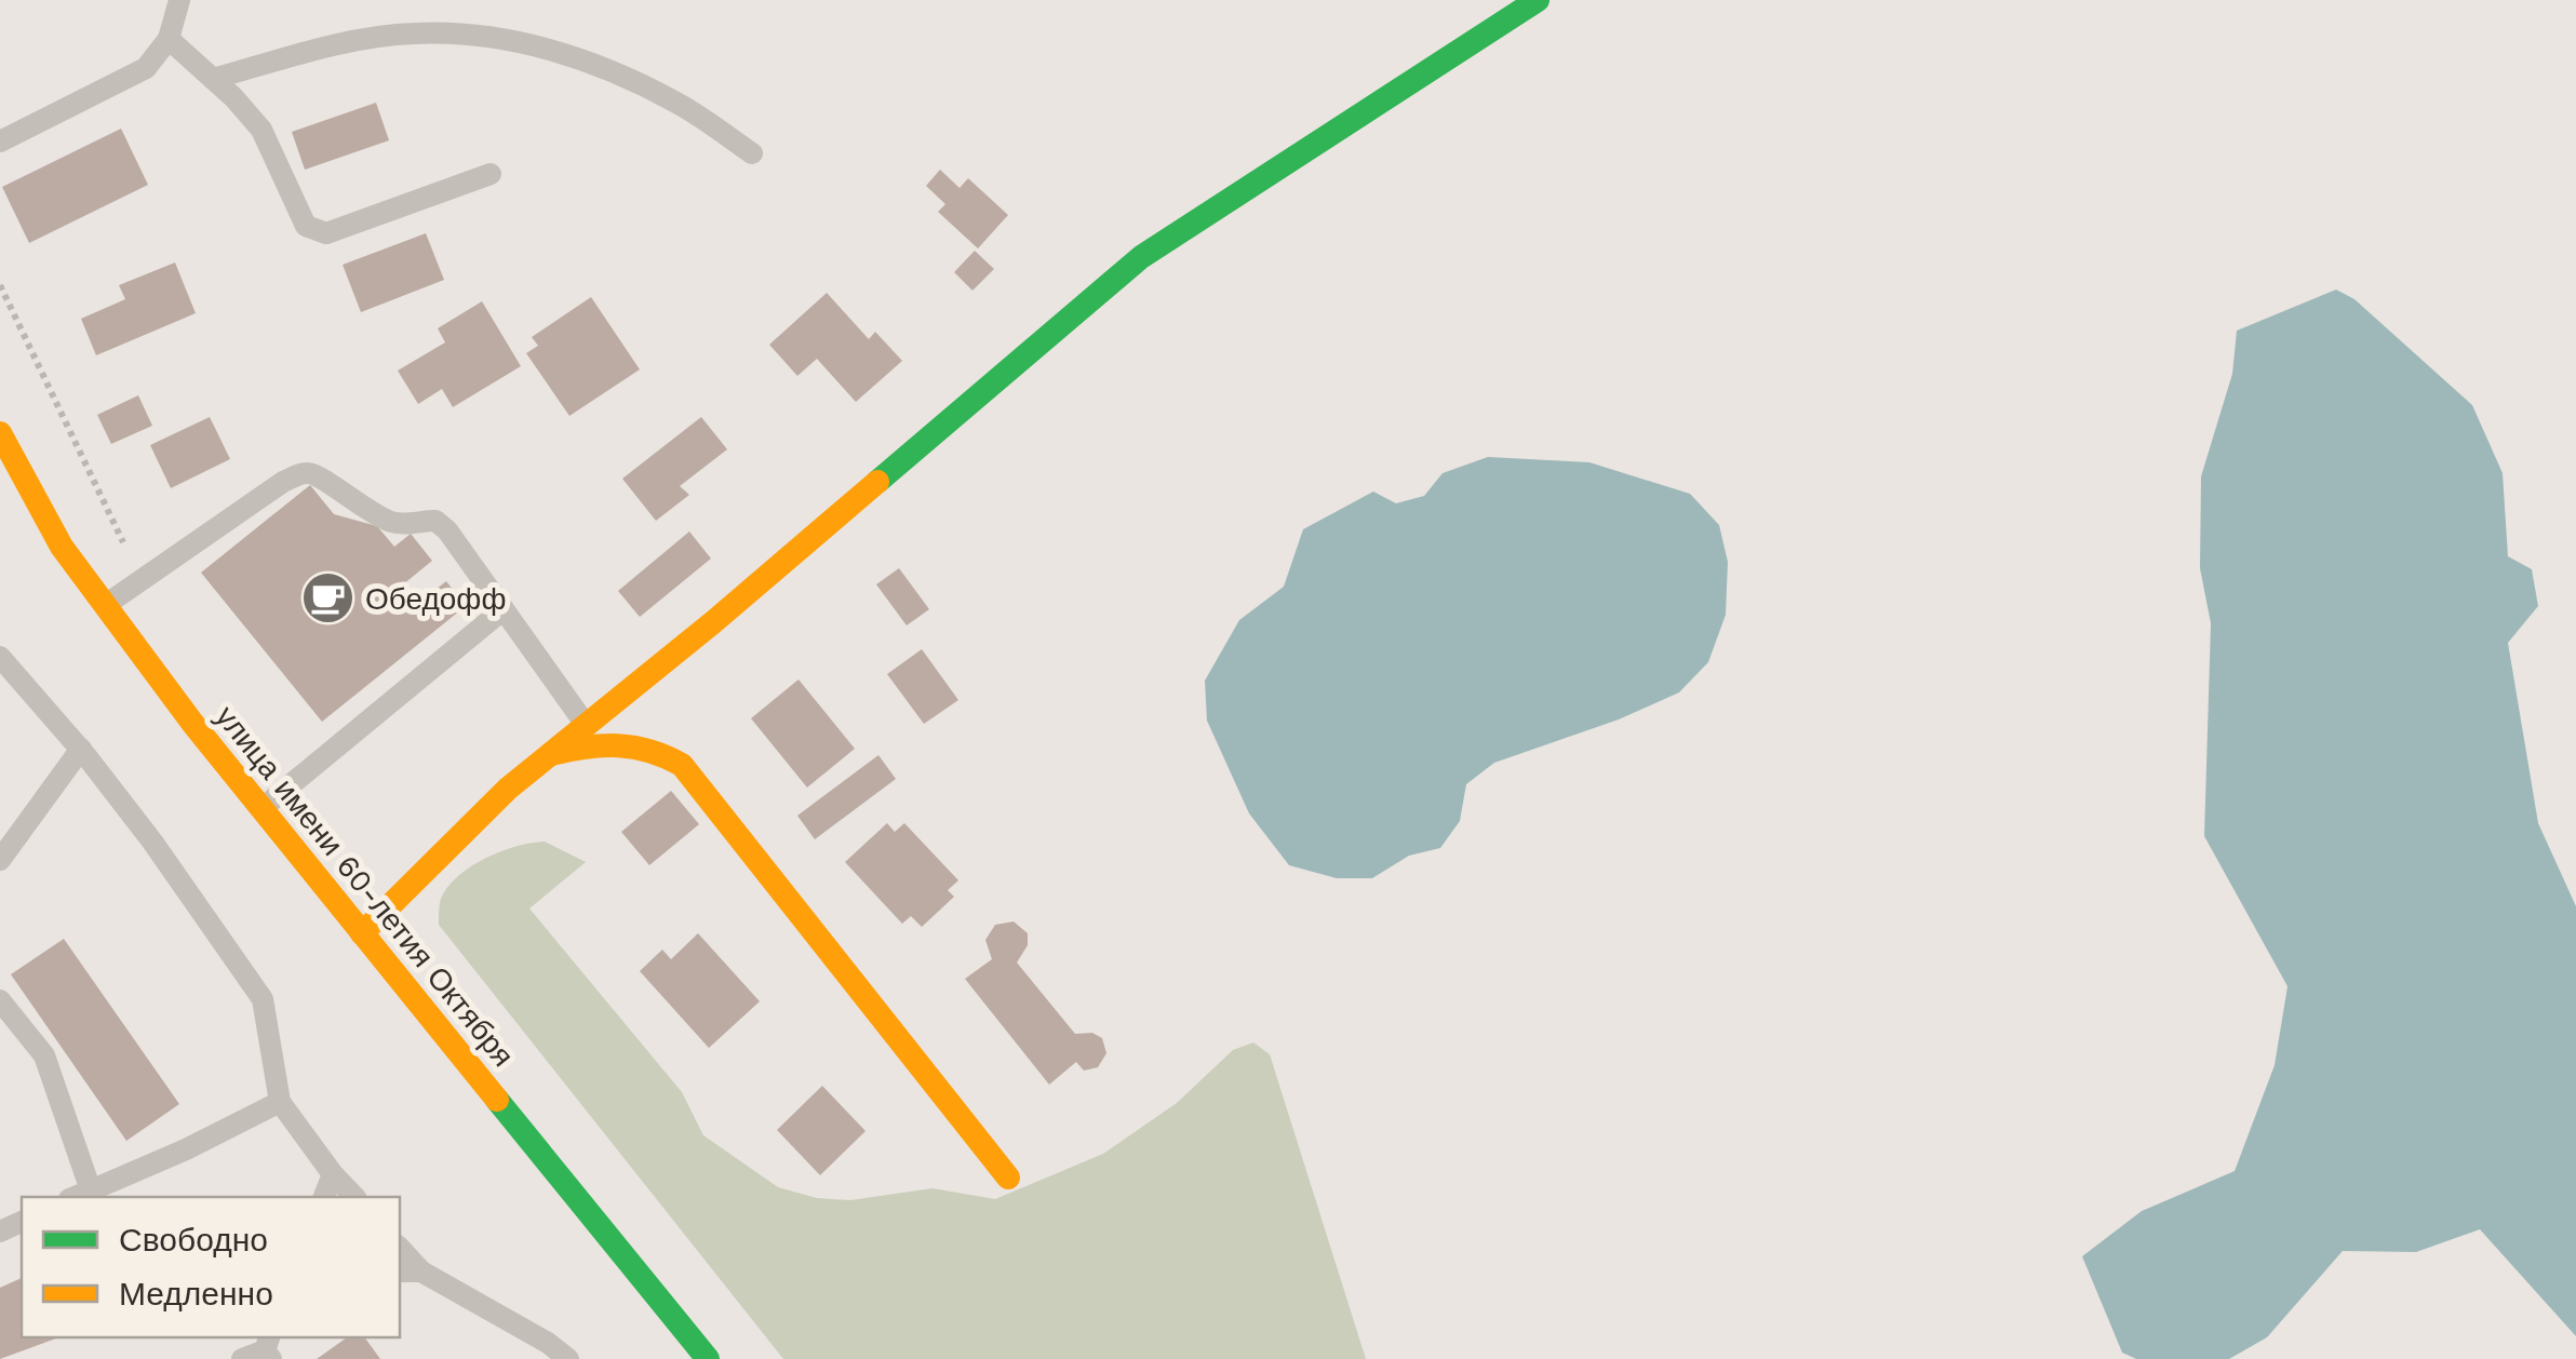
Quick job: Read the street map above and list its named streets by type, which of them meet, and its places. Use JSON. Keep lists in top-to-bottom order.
{
  "streets": {
    "street": ["улица имени 60-летия Октября"]
  },
  "places": {
    "cafe": ["Обедофф"]
  },
  "legend": ["Свободно", "Медленно"]
}
